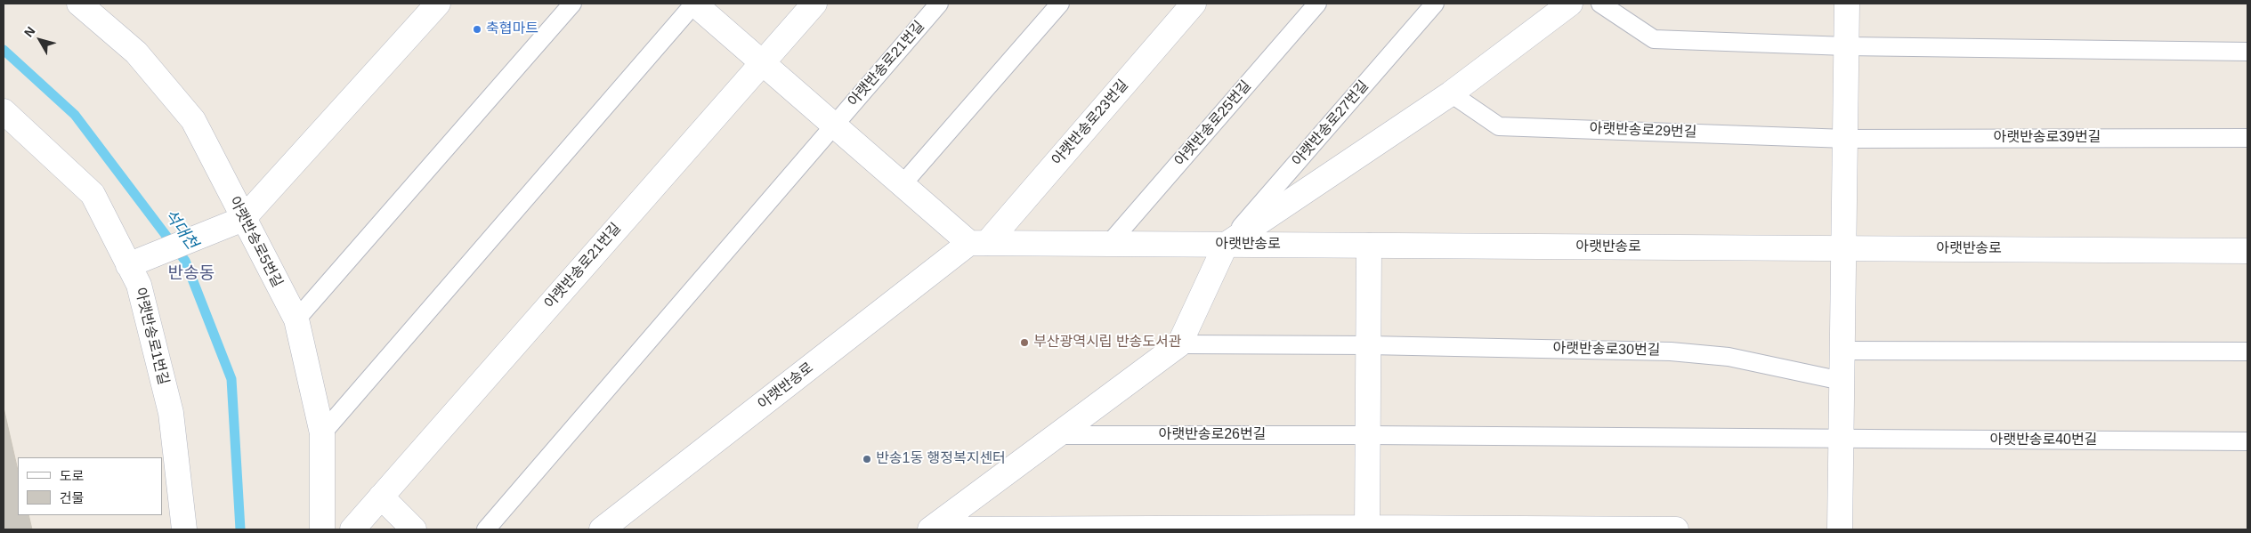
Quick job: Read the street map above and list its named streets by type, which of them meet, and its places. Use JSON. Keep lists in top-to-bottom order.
{
  "streets": {
    "street": [
      "아랫반송로21번길",
      "아랫반송로23번길",
      "아랫반송로5번길",
      "아랫반송로",
      "아랫반송로1번길"
    ],
    "lane": [
      "아랫반송로25번길",
      "아랫반송로27번길",
      "아랫반송로29번길",
      "아랫반송로39번길",
      "아랫반송로30번길",
      "아랫반송로26번길",
      "아랫반송로40번길"
    ]
  },
  "crossings": [
    ["아랫반송로23번길", "아랫반송로"],
    ["아랫반송로25번길", "아랫반송로"],
    ["아랫반송로27번길", "아랫반송로"],
    ["아랫반송로29번길", "아랫반송로39번길"]
  ],
  "districts": ["반송동"],
  "water": ["석대천"],
  "places": ["축협마트", "부산광역시립 반송도서관", "반송1동 행정복지센터"],
  "legend": ["도로", "건물"],
  "north": "top left"
}
